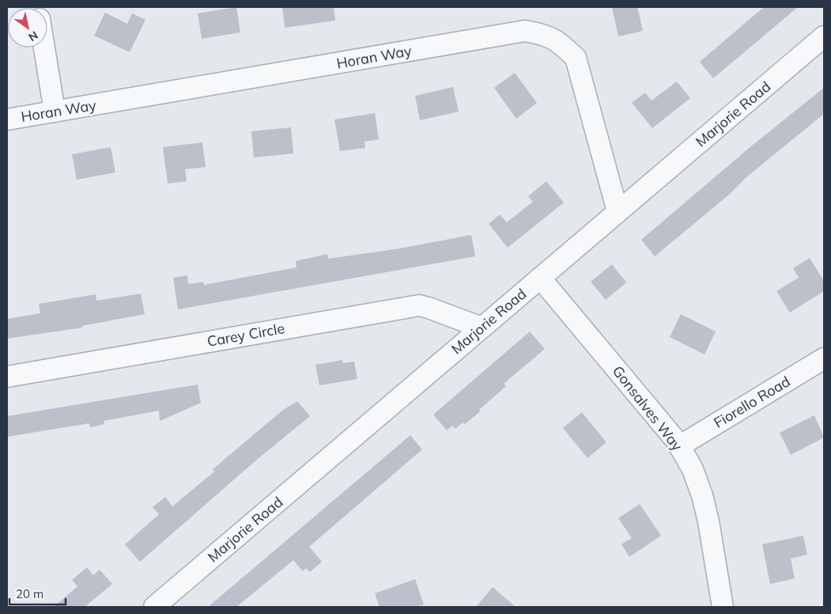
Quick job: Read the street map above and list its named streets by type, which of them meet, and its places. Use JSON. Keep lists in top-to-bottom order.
{
  "streets": {
    "street": [
      "Horan Way",
      "Marjorie Road",
      "Carey Circle",
      "Fiorello Road",
      "Gonsalves Way"
    ]
  },
  "crossings": [
    ["Horan Way", "Marjorie Road"],
    ["Marjorie Road", "Carey Circle"],
    ["Marjorie Road", "Gonsalves Way"],
    ["Fiorello Road", "Gonsalves Way"]
  ],
  "scale_bar": "20 m",
  "north": "bottom right"
}
